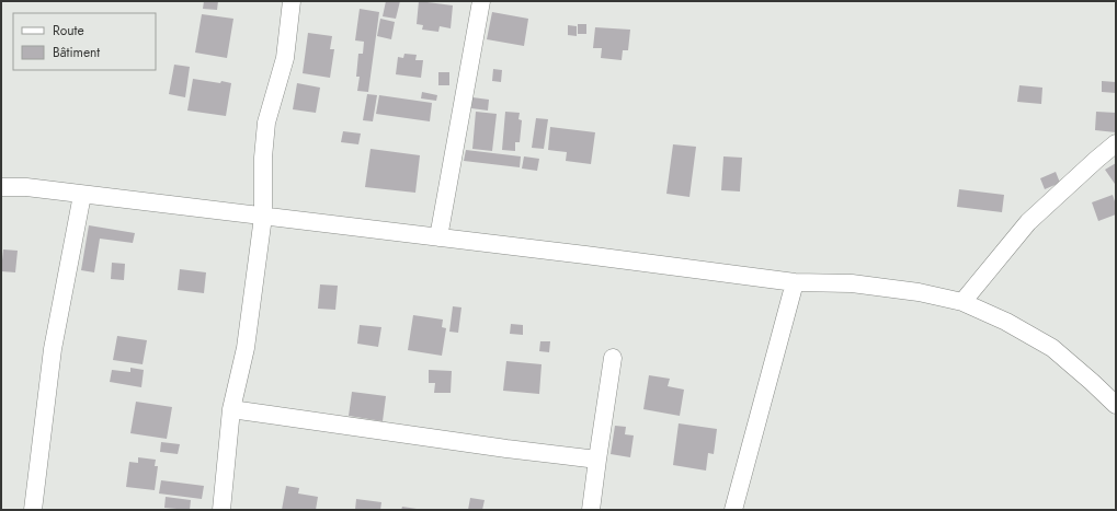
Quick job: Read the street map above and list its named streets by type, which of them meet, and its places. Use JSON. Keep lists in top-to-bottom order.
{
  "legend": ["Route", "Bâtiment"]
}
